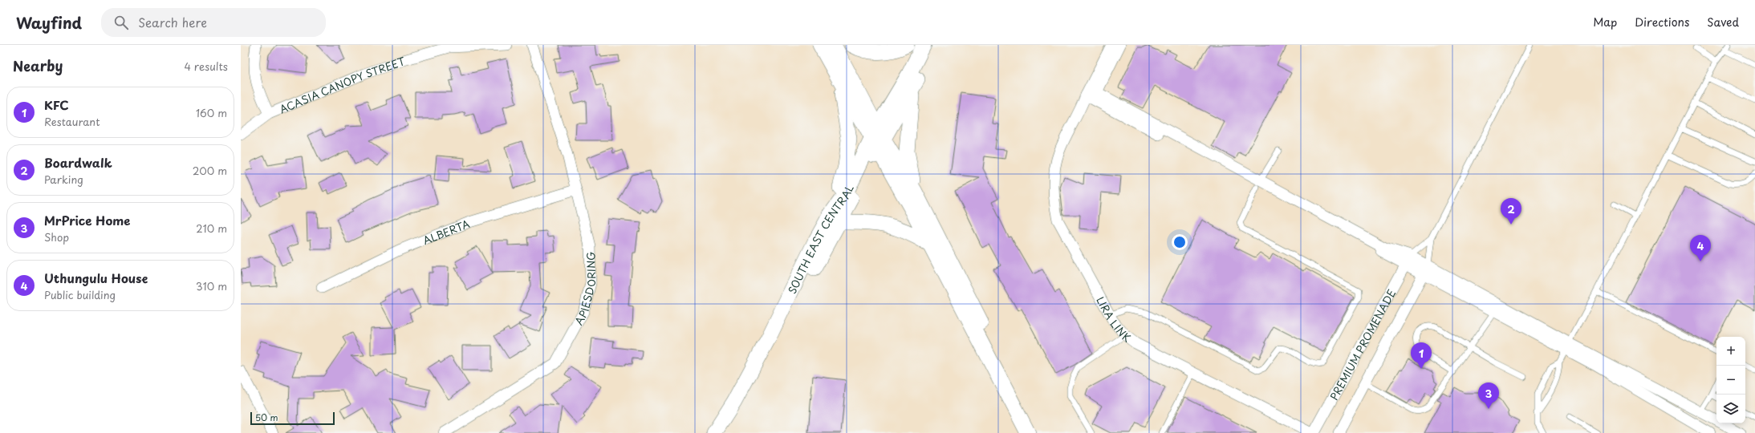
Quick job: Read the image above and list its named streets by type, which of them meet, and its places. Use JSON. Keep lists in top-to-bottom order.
{
  "streets": {
    "street": [
      "ACASIA CANOPY STREET",
      "ALBERTA",
      "SOUTH EAST CENTRAL",
      "APIESDORING",
      "LIRA LINK",
      "PREMIUM PROMENADE"
    ]
  },
  "crossings": [
    ["ALBERTA", "APIESDORING"],
    ["LIRA LINK", "PREMIUM PROMENADE"]
  ],
  "scale_bar": "50 m",
  "page": {
    "header": "Wayfind",
    "search": "Search here",
    "nav": ["Map", "Directions", "Saved"],
    "heading": ["Nearby", "4 results"],
    "list": [
      {
        "mark": "1",
        "name": "KFC",
        "note": "Restaurant",
        "value": "160 m"
      },
      {
        "mark": "2",
        "name": "Boardwalk",
        "note": "Parking",
        "value": "200 m"
      },
      {
        "mark": "3",
        "name": "MrPrice Home",
        "note": "Shop",
        "value": "210 m"
      },
      {
        "mark": "4",
        "name": "Uthungulu House",
        "note": "Public building",
        "value": "310 m"
      }
    ],
    "pins": [
      "2",
      "4",
      "1",
      "3"
    ],
    "map_buttons": ["+", "−"],
    "scale": "50 m"
  }
}
